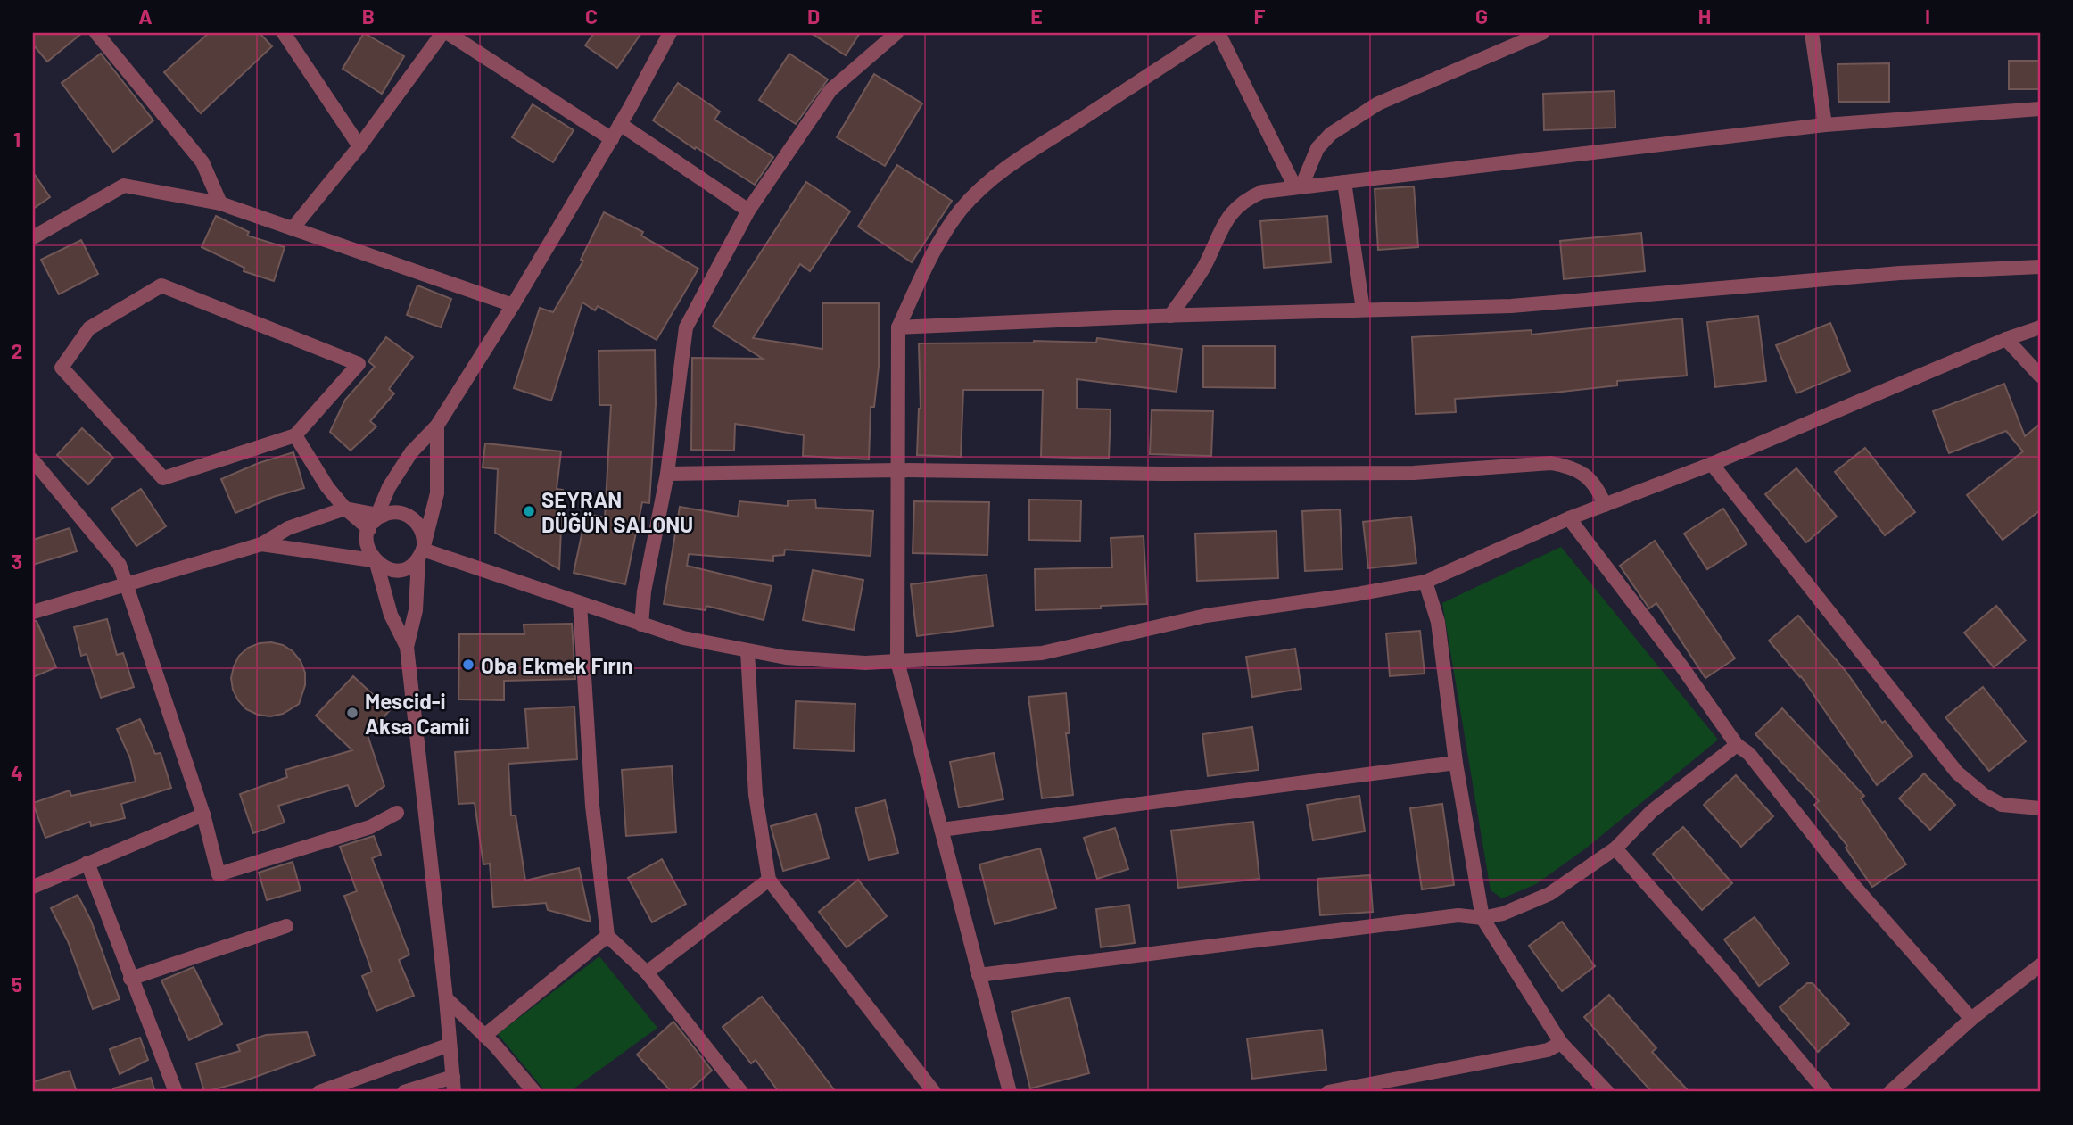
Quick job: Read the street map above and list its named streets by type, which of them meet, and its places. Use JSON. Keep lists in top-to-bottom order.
{
  "places": ["SEYRAN DÜĞÜN SALONU", "Oba Ekmek Fırın", "Mescid-i Aksa Camii"],
  "grid": {
    "columns": [
      "A",
      "B",
      "C",
      "D",
      "E",
      "F",
      "G",
      "H",
      "I"
    ],
    "rows": [
      "1",
      "2",
      "3",
      "4",
      "5"
    ]
  }
}
